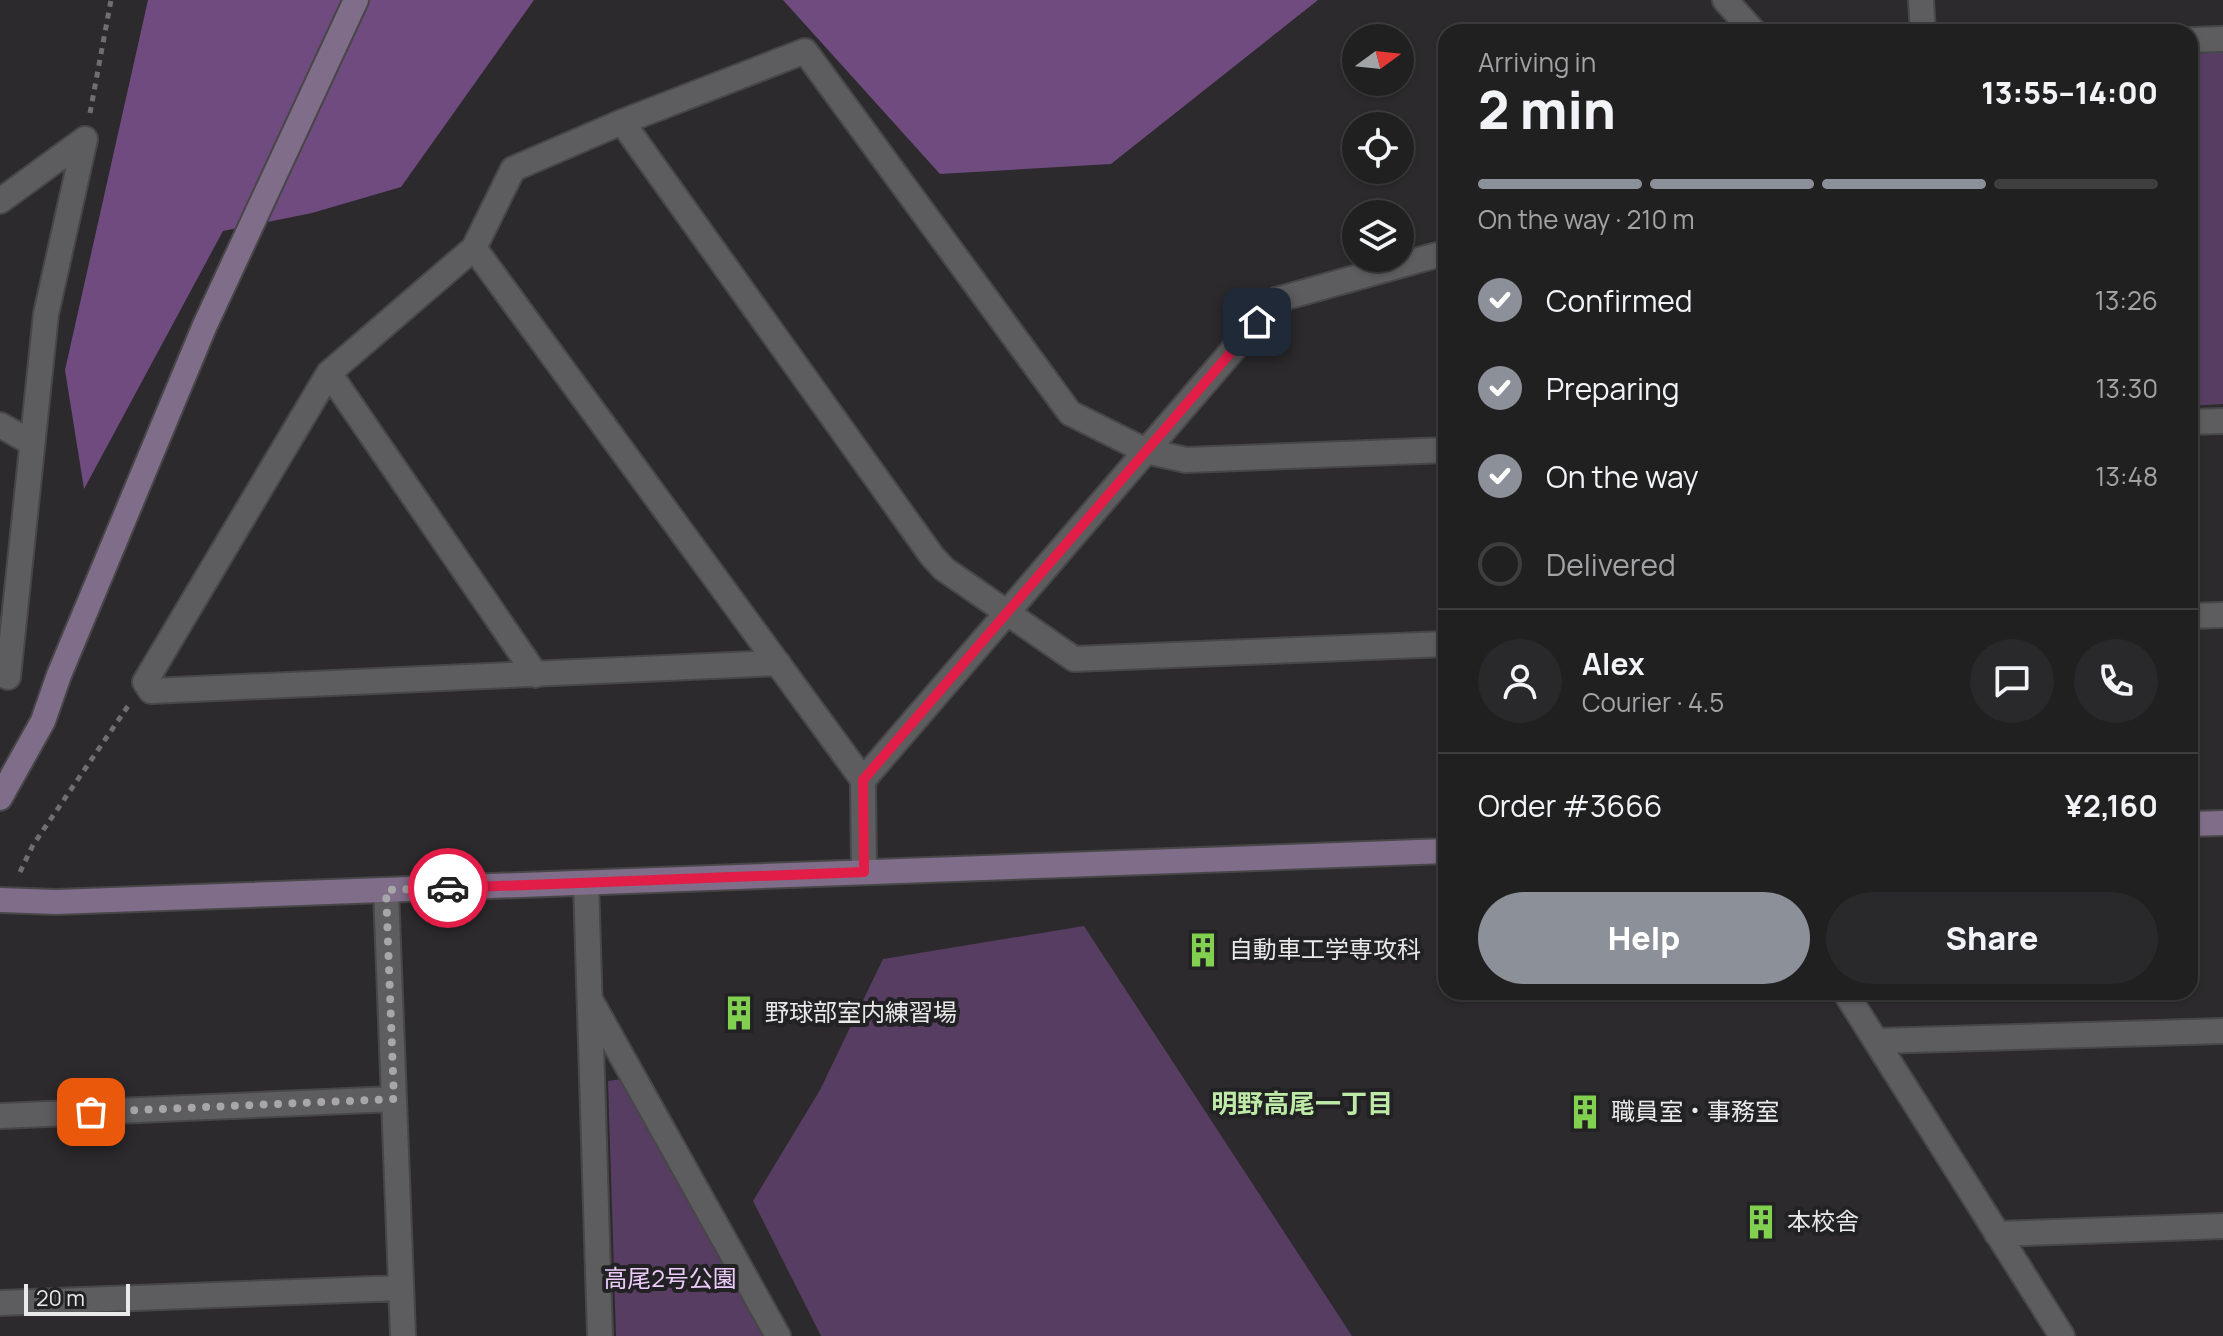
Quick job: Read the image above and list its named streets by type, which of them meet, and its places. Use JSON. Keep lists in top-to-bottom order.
{
  "districts": ["明野高尾一丁目"],
  "parks": ["高尾2号公園"],
  "places": {
    "building": [
      "自動車工学専攻科",
      "野球部室内練習場",
      "職員室・事務室",
      "本校舎"
    ]
  },
  "scale_bar": "20 m",
  "north": "right",
  "page": {
    "heading": ["2 min", "Arriving in", "13:55–14:00"],
    "panel": [
      "Alex",
      "Courier · 4.5",
      "Order #3666",
      "¥2,160"
    ],
    "bar": "On the way · 210 m",
    "list": [
      ["Confirmed", "13:26"],
      ["Preparing", "13:30"],
      ["On the way", "13:48"],
      "Delivered"
    ],
    "buttons": ["Help", "Share"],
    "scale": "20 m"
  }
}
